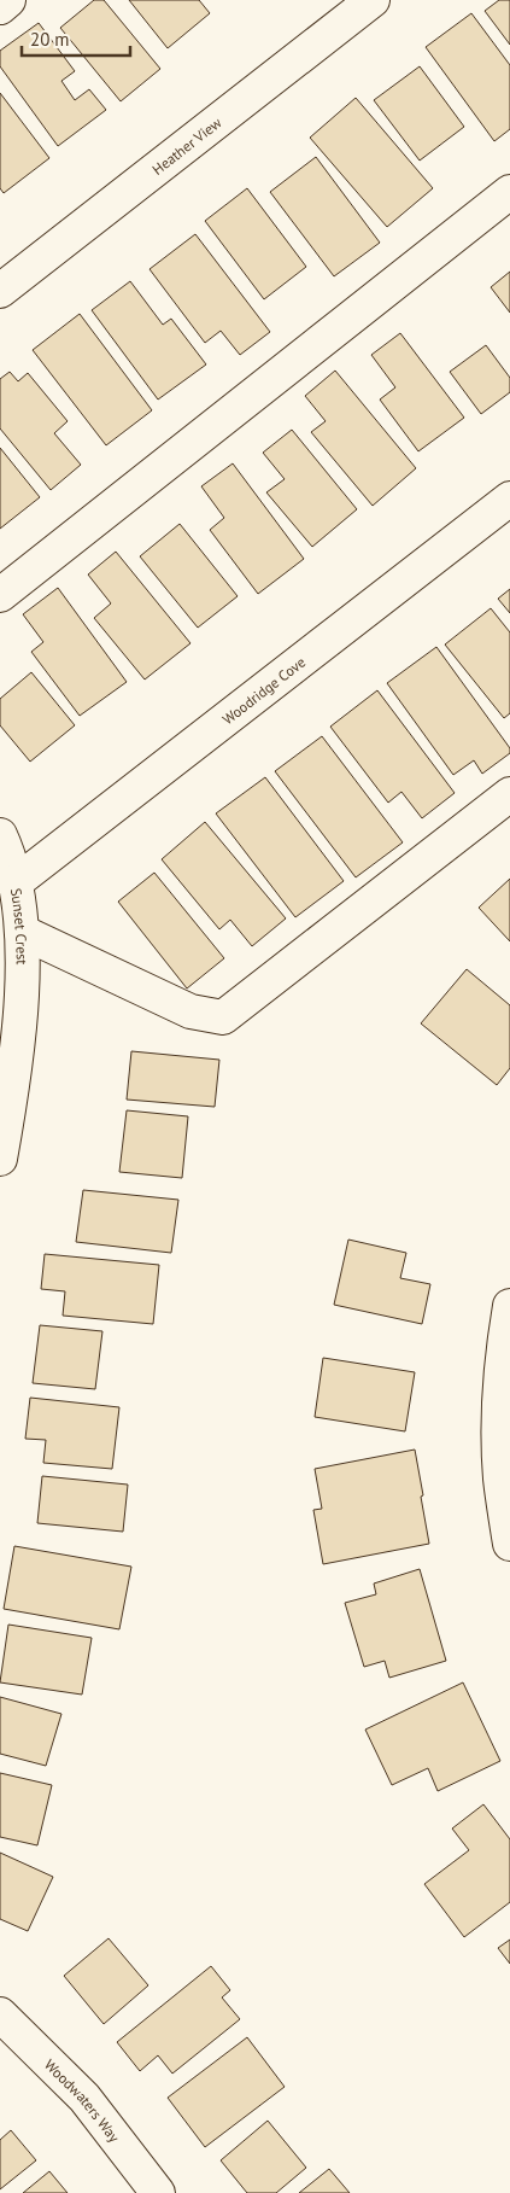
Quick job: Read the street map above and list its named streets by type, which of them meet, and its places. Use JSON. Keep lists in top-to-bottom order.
{
  "streets": {
    "street": [
      "Heather View",
      "Woodridge Cove",
      "Sunset Crest",
      "Woodwaters Way"
    ]
  },
  "crossings": [
    ["Woodridge Cove", "Sunset Crest"]
  ],
  "scale_bar": "20 m"
}
